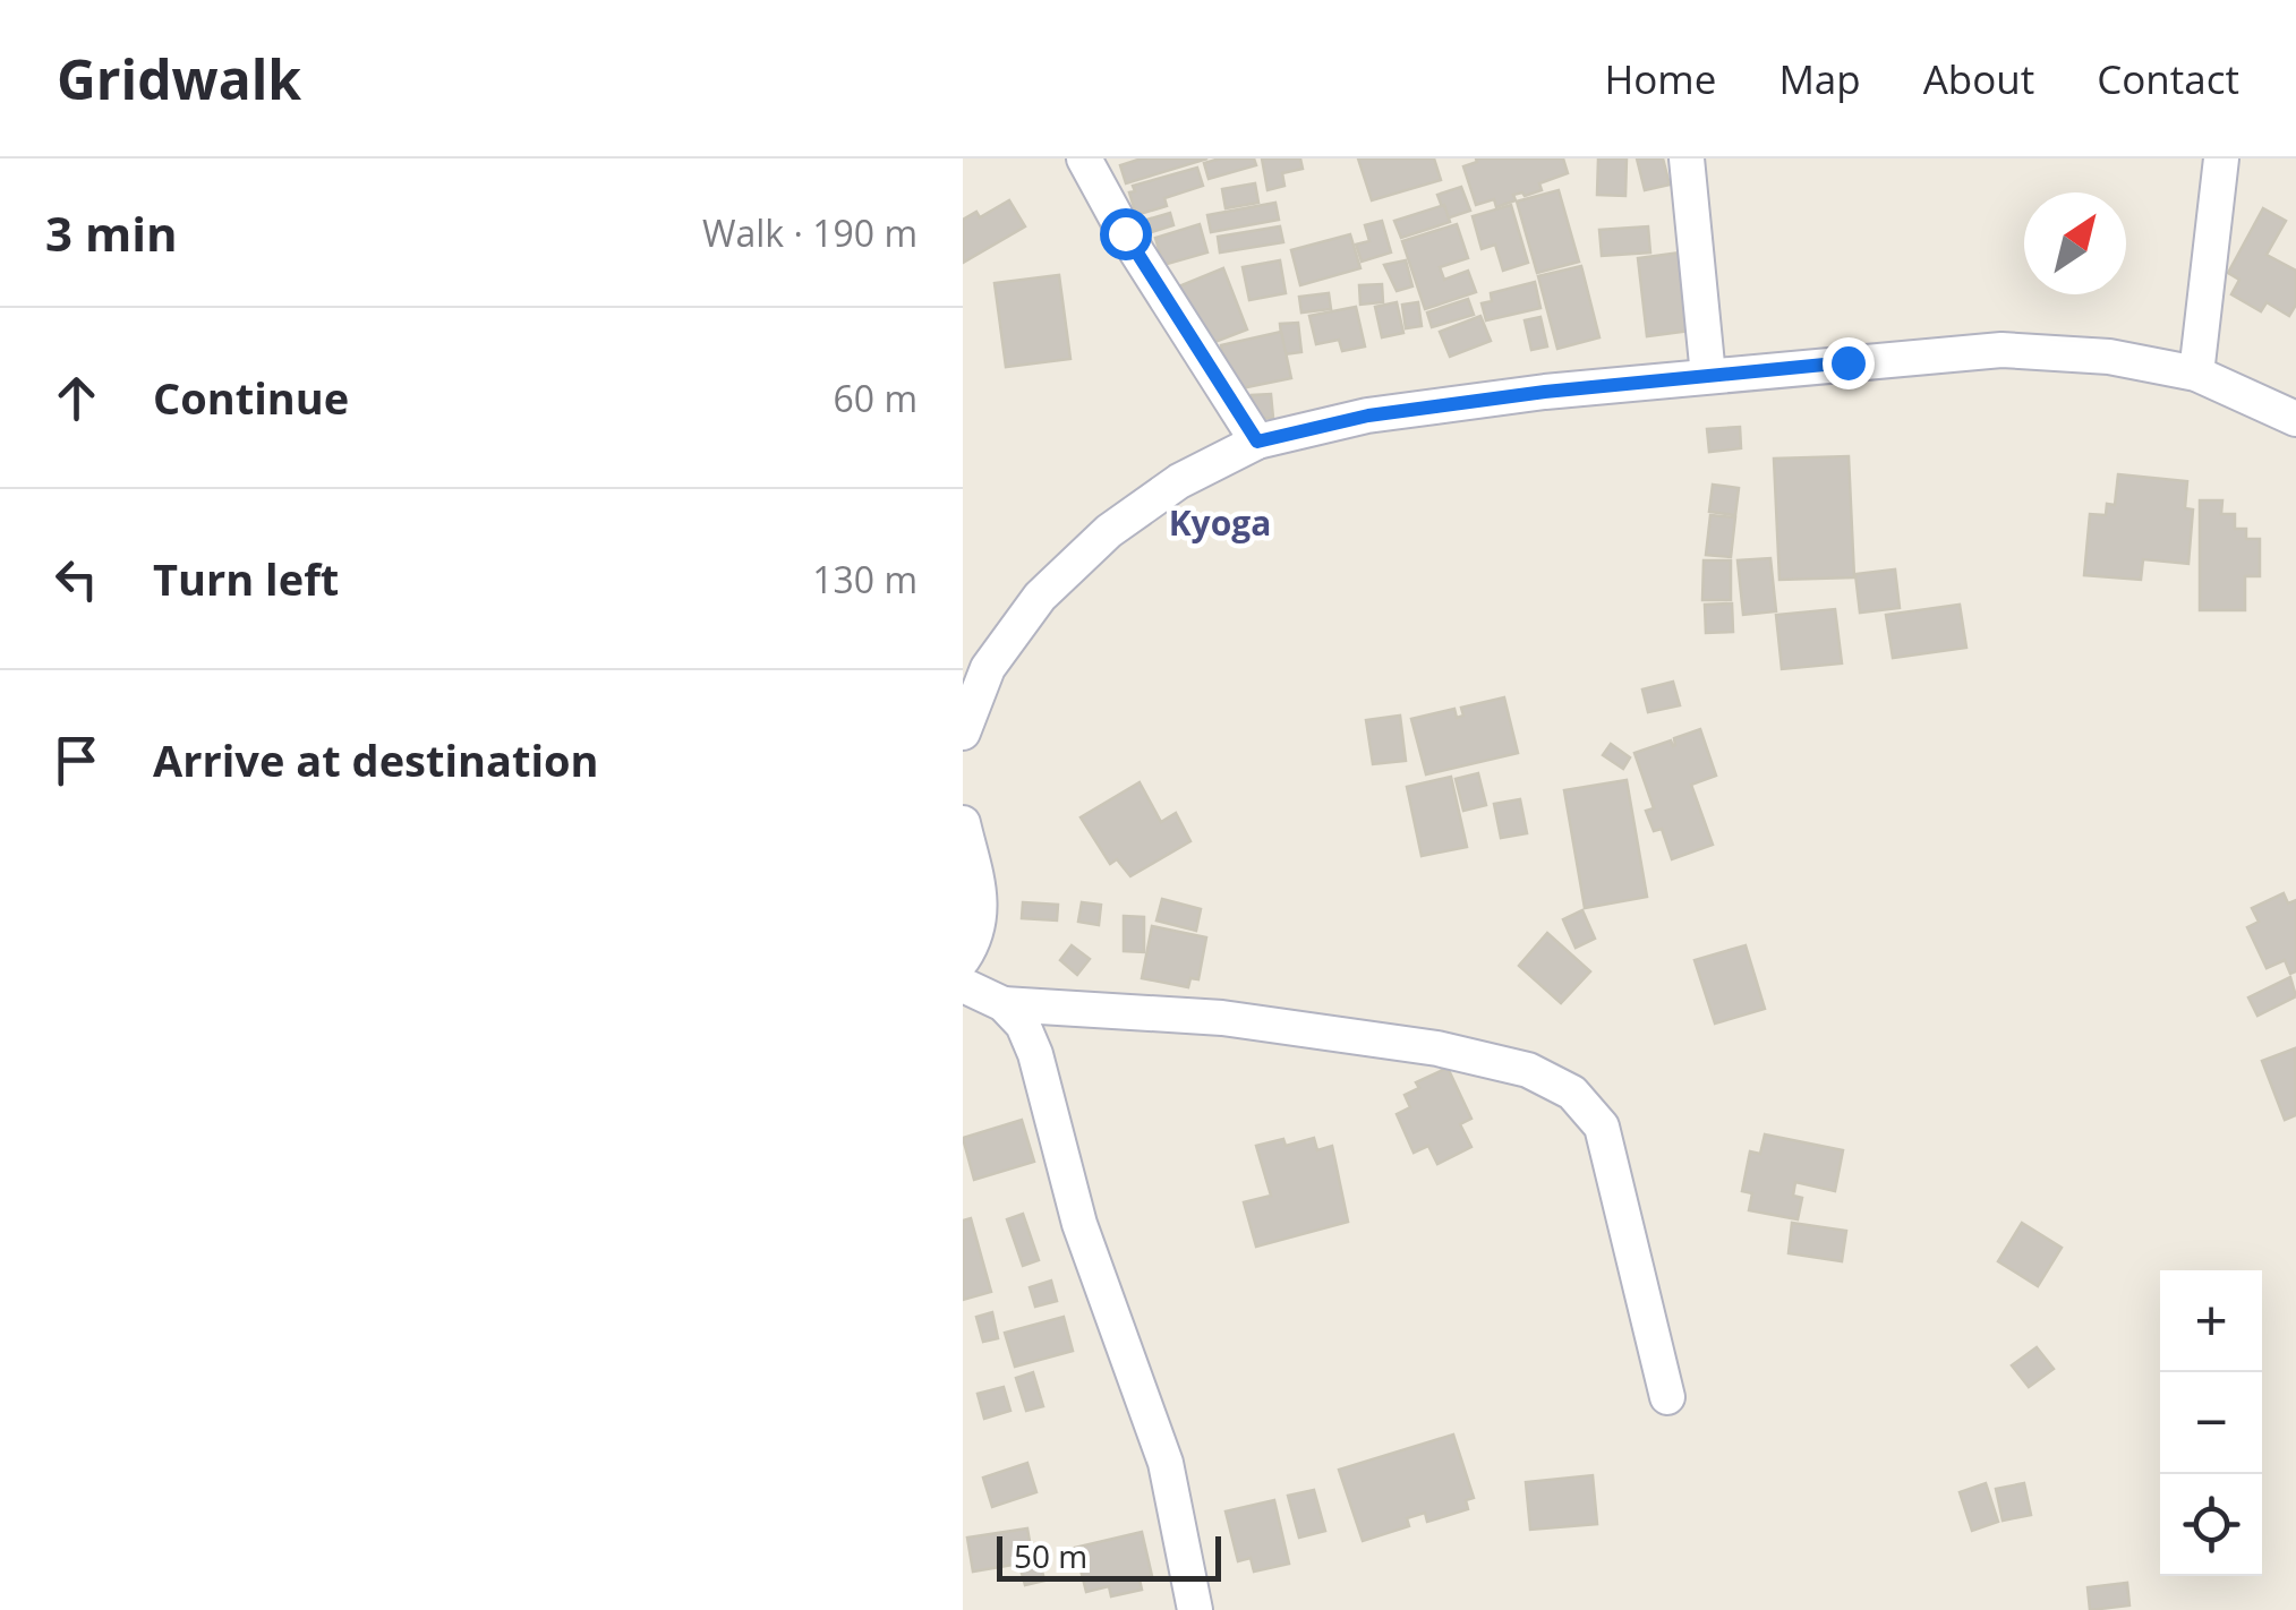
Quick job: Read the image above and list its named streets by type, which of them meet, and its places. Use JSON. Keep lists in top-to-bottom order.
{
  "districts": ["Kyoga"],
  "scale_bar": "50 m",
  "north": "top right",
  "page": {
    "header": "Gridwalk",
    "nav": [
      "Home",
      "Map",
      "About",
      "Contact"
    ],
    "heading": ["3 min", "Walk · 190 m"],
    "list": [
      ["Continue", "60 m"],
      ["Turn left", "130 m"],
      "Arrive at destination"
    ],
    "map_buttons": ["+", "−"],
    "scale": "50 m"
  }
}
